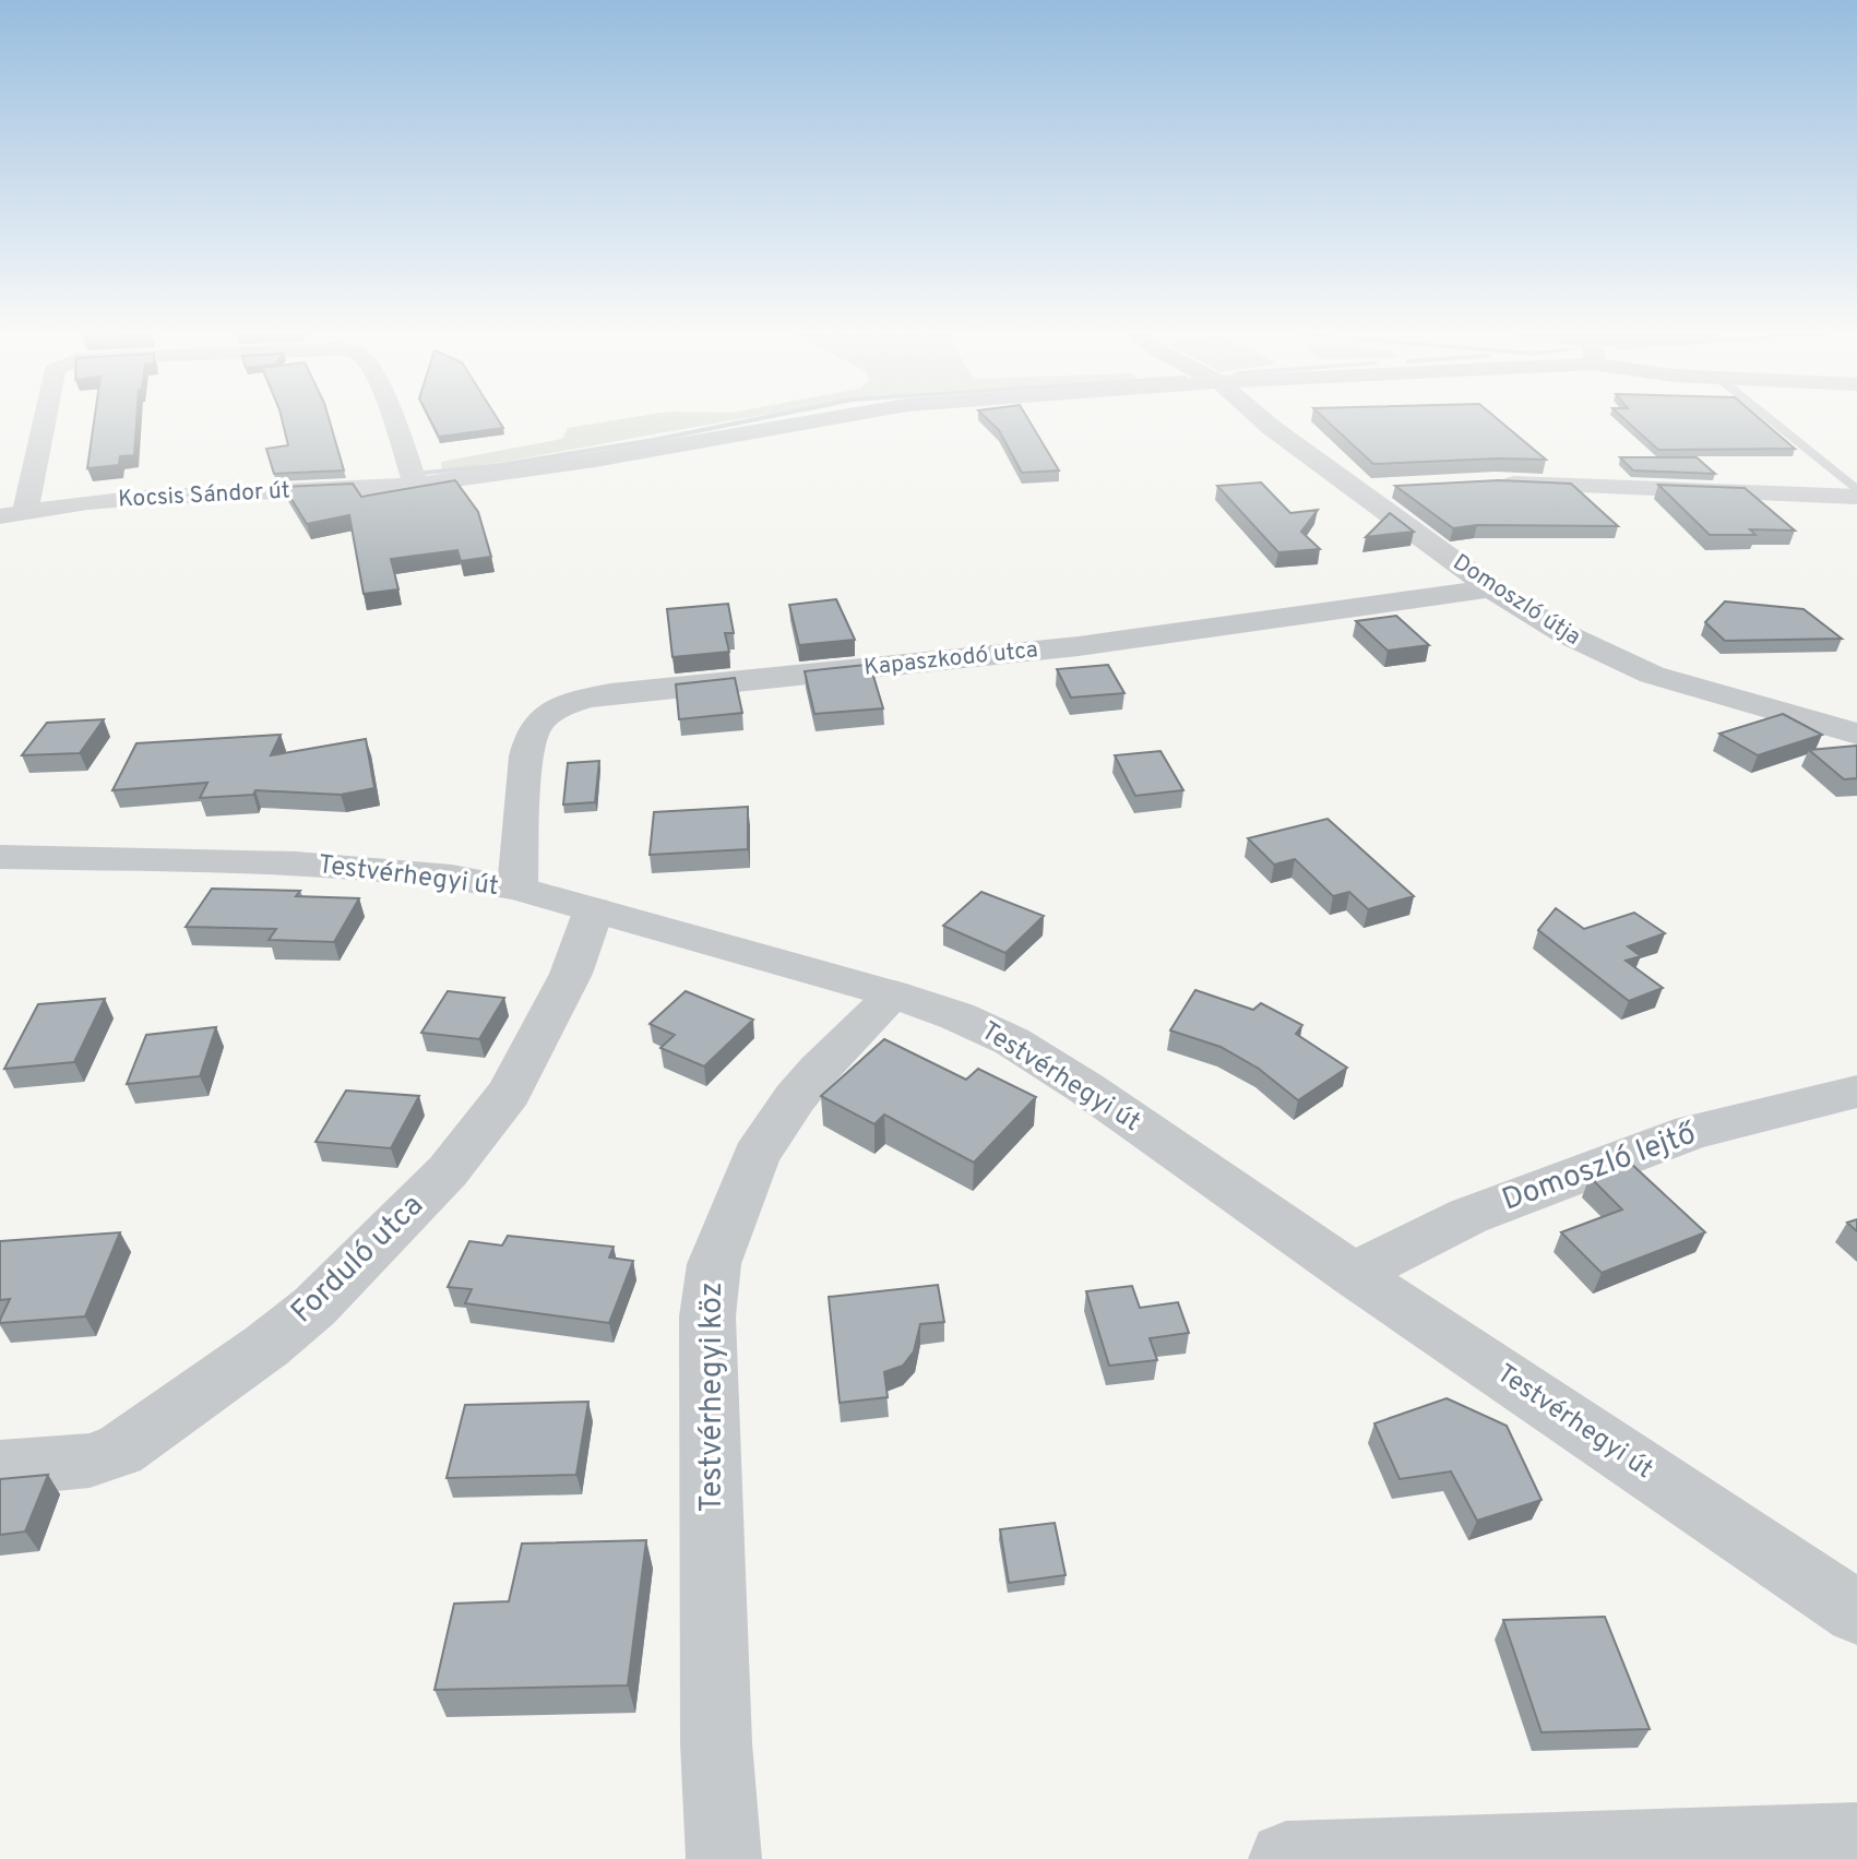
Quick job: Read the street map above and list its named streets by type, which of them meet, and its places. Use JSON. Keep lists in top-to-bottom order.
{
  "streets": {
    "street": [
      "Kocsis Sándor út",
      "Domoszló útja",
      "Kapaszkodó utca",
      "Testvérhegyi út",
      "Domoszló lejtő",
      "Forduló utca",
      "Testvérhegyi köz"
    ]
  },
  "crossings": [
    ["Domoszló útja", "Kapaszkodó utca"],
    ["Kapaszkodó utca", "Testvérhegyi út"],
    ["Testvérhegyi út", "Domoszló lejtő"],
    ["Testvérhegyi út", "Forduló utca"],
    ["Testvérhegyi út", "Testvérhegyi köz"]
  ]
}
